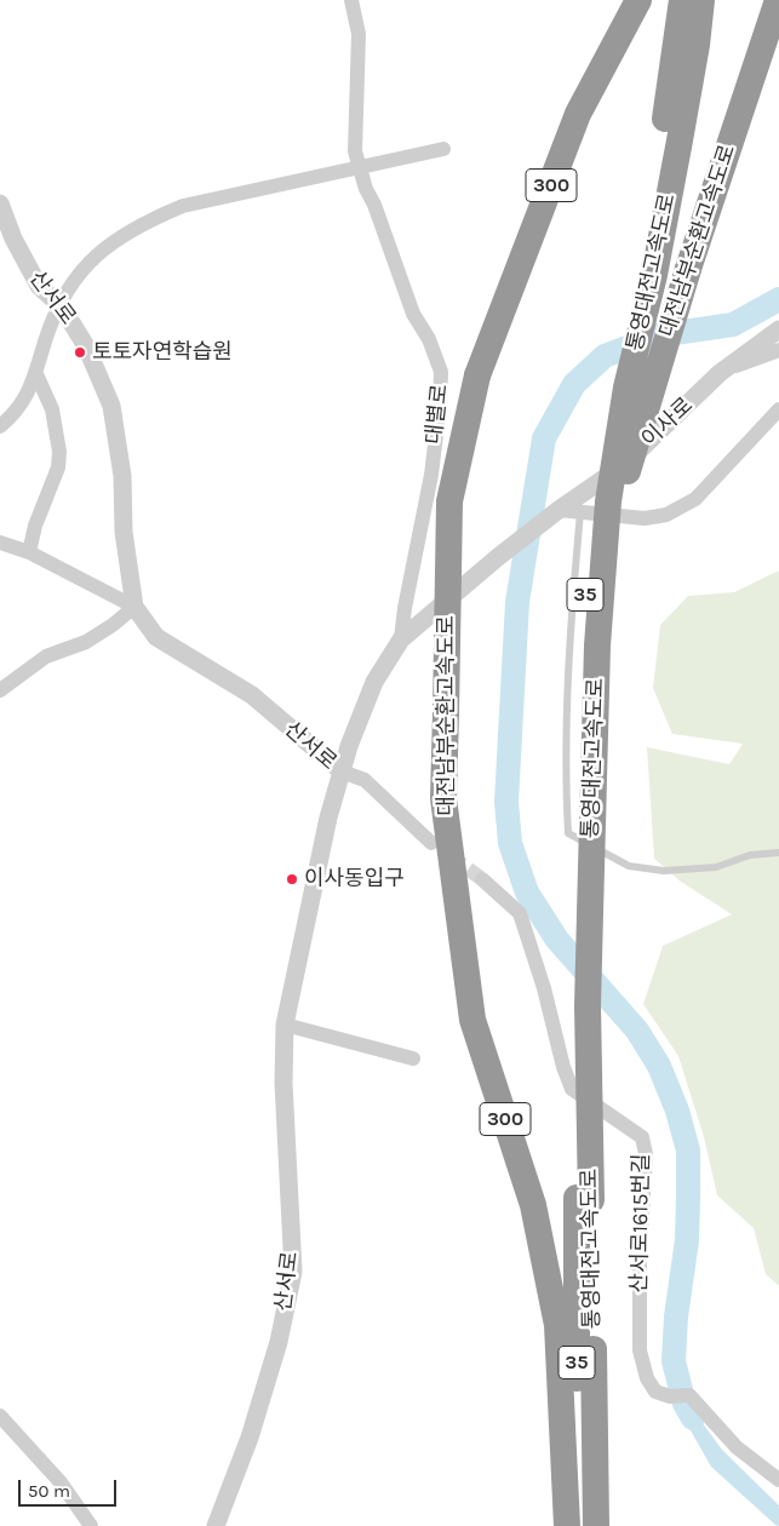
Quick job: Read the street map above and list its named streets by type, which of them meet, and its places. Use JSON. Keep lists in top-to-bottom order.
{
  "streets": {
    "highway": [
      "300",
      "대전남부순환고속도로",
      "통영대전고속도로",
      "35"
    ],
    "street": [
      "산서로",
      "대별로",
      "이사로",
      "산서로1615번길"
    ]
  },
  "crossings": [
    ["대전남부순환고속도로", "통영대전고속도로"],
    ["대별로", "이사로"]
  ],
  "places": ["토토자연학습원", "이사동입구"],
  "scale_bar": "50 m"
}
